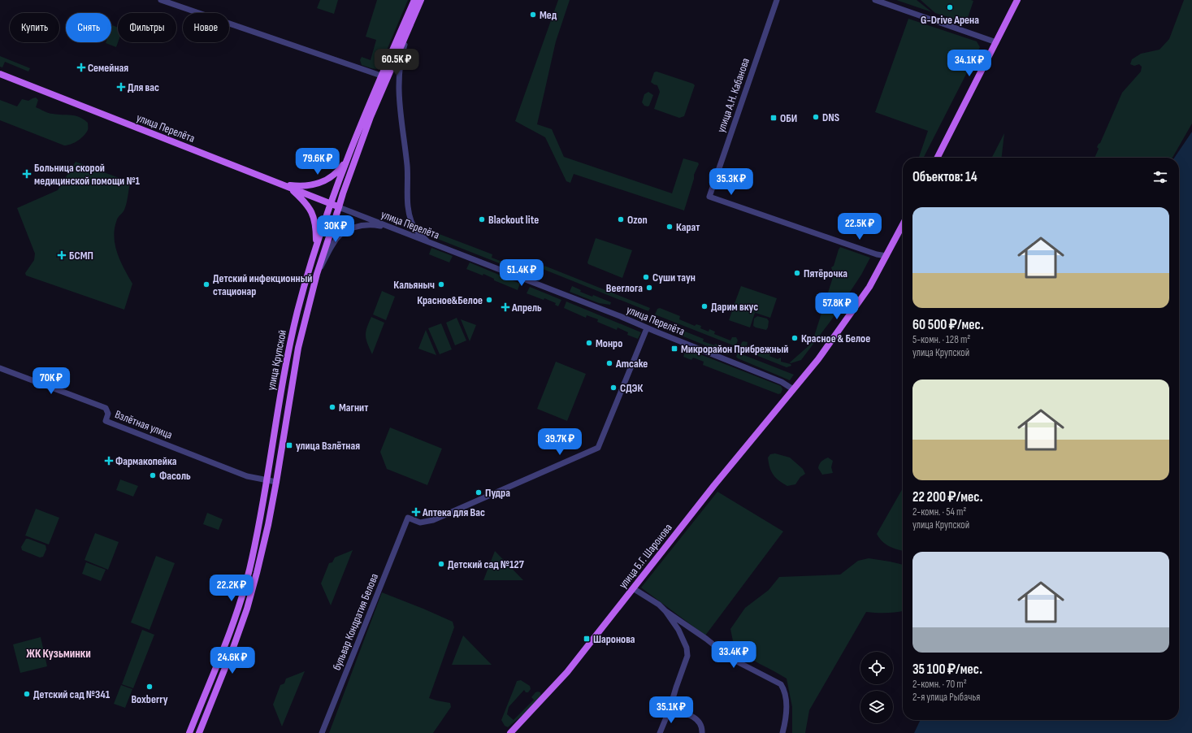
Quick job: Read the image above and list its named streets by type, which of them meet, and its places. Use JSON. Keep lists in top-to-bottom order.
{
  "streets": {
    "main road": ["улица Перелёта", "улица Крупской", "улица Б.Г. Шаронова"],
    "street": ["улица А.Н. Кабанова", "Взлётная улица", "бульвар Кондратия Белова"]
  },
  "crossings": [
    ["улица А.Н. Кабанова", "улица Б.Г. Шаронова"],
    ["улица Перелёта", "улица Крупской"],
    ["улица Перелёта", "улица Б.Г. Шаронова"],
    ["улица Перелёта", "бульвар Кондратия Белова"],
    ["улица Крупской", "Взлётная улица"]
  ],
  "districts": ["ЖК Кузьминки"],
  "places": {
    "other": [
      "G-Drive Арена",
      "Мед",
      "DNS",
      "Blackout lite",
      "Ozon",
      "Карат",
      "Пятёрочка",
      "Суши таун",
      "Детский инфекционный стационар",
      "Кальяныч",
      "Beerлога",
      "Красное&Белое",
      "Дарим вкус",
      "Красное & Белое",
      "Монро",
      "Amcake",
      "СДЭК",
      "Магнит",
      "Фасоль",
      "Пудра",
      "Детский сад №127",
      "Boxberry",
      "Детский сад №341"
    ],
    "health": [
      "Семейная",
      "Для вас",
      "Больница скорой медицинской помощи №1",
      "БСМП",
      "Апрель",
      "Фармакопейка",
      "Аптека для Вас"
    ],
    "transit": [
      "ОБИ",
      "Микрорайон Прибрежный",
      "улица Взлётная",
      "Шаронова"
    ]
  },
  "page": {
    "chip": [
      "Купить",
      "Снять",
      "Фильтры",
      "Новое"
    ],
    "price": [
      "60.5K ₽",
      "34.1K ₽",
      "79.6K ₽",
      "35.3K ₽",
      "22.5K ₽",
      "30K ₽",
      "51.4K ₽",
      "57.8K ₽",
      "70K ₽",
      "39.7K ₽",
      "22.2K ₽",
      "33.4K ₽",
      "24.6K ₽",
      "35.1K ₽"
    ],
    "heading": "Объектов: 14",
    "list": [
      {
        "name": "60 500 ₽/мес.",
        "note": "5-комн. · 128 m² · улица Крупской"
      },
      {
        "name": "22 200 ₽/мес.",
        "note": "2-комн. · 54 m² · улица Крупской"
      },
      {
        "name": "35 100 ₽/мес.",
        "note": "2-комн. · 70 m² · 2-я улица Рыбачья"
      }
    ]
  }
}
